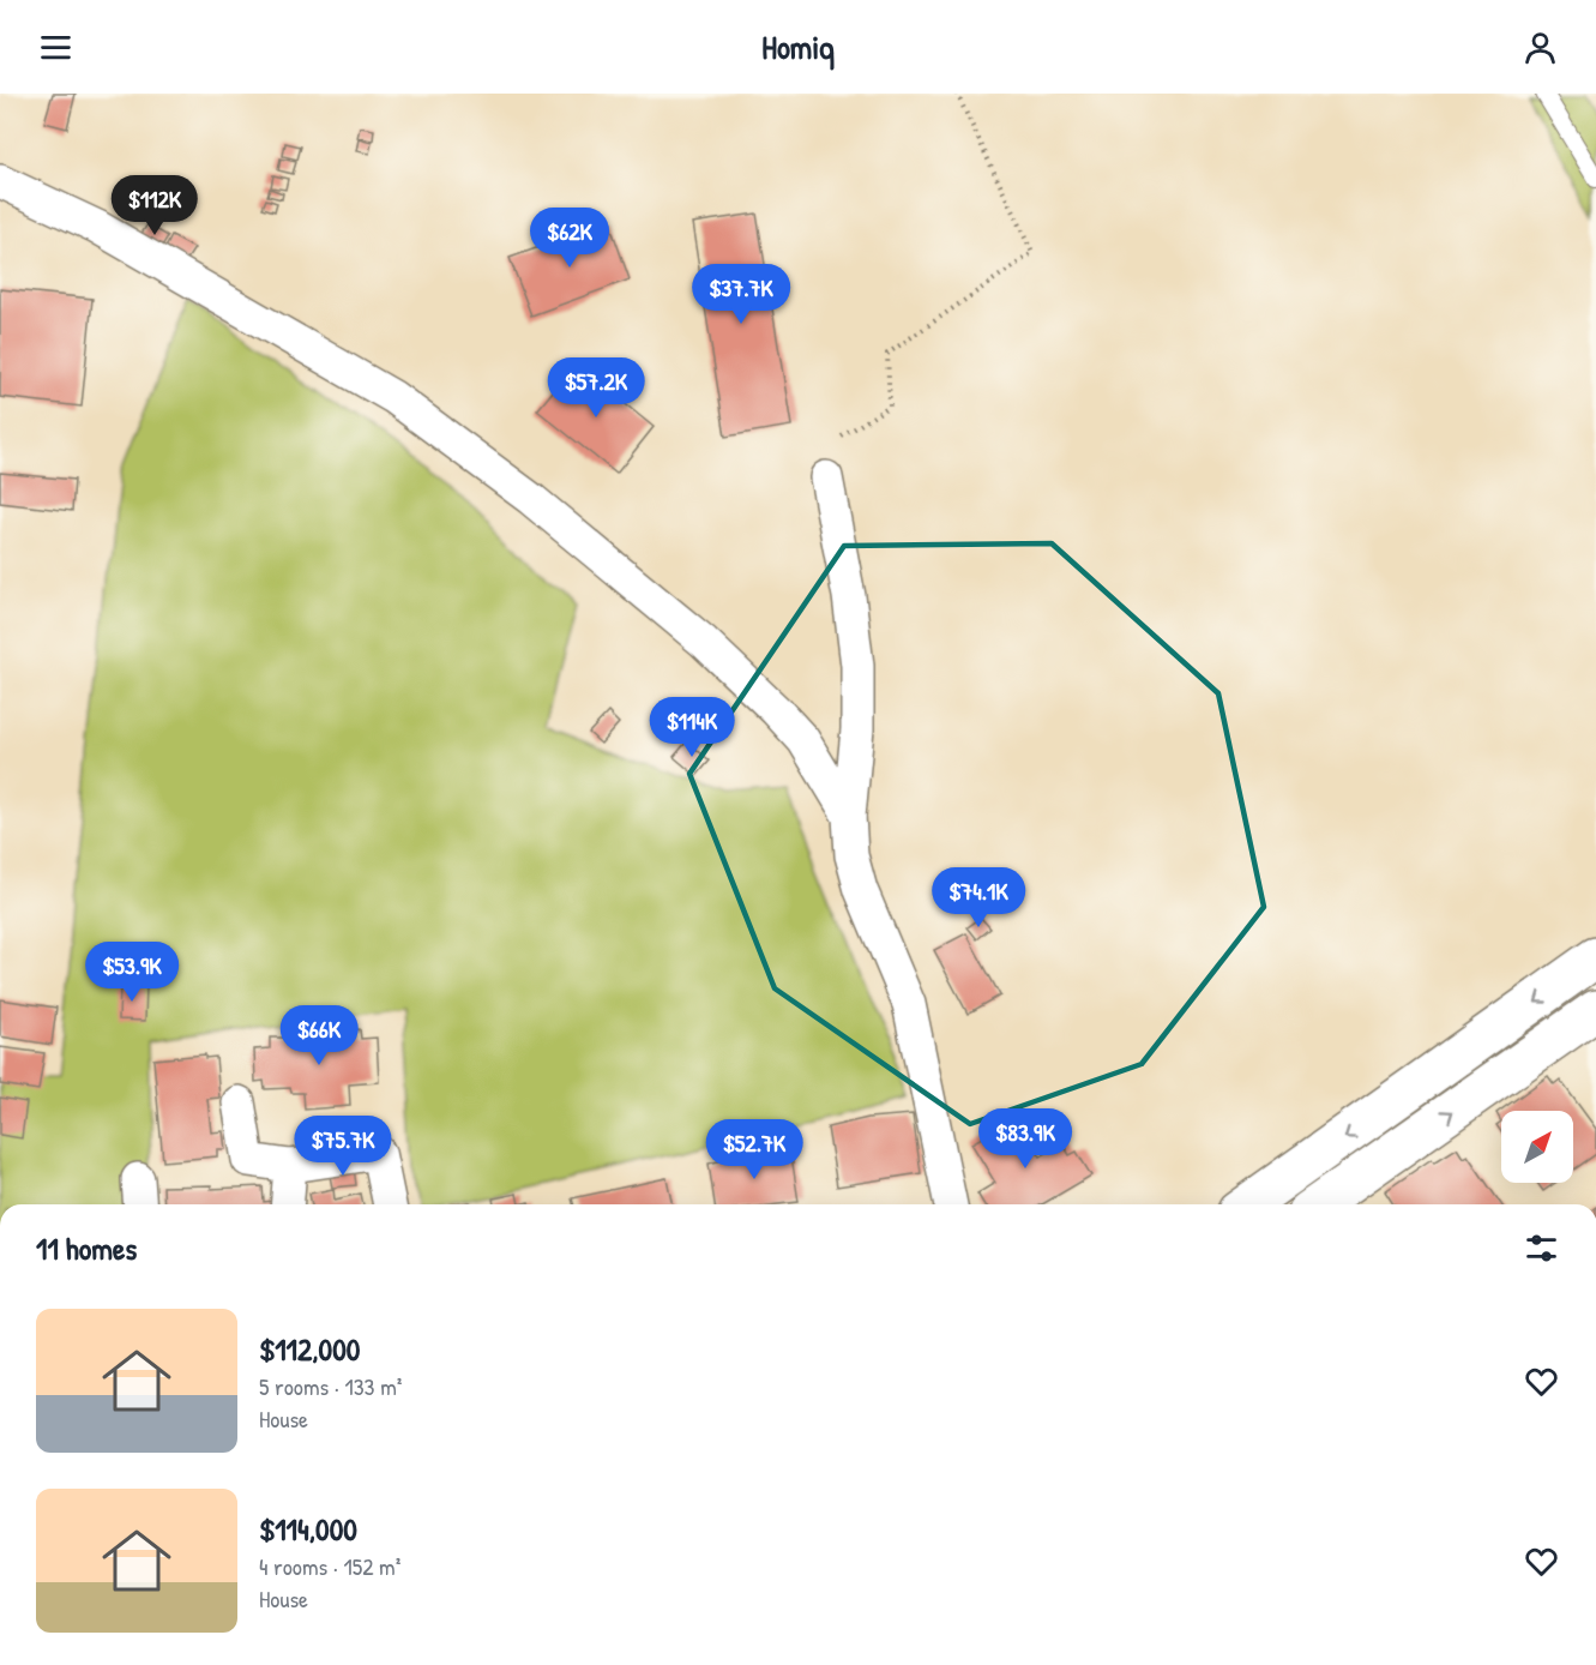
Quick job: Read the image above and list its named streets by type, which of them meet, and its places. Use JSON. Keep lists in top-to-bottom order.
{
  "north": "top right",
  "page": {
    "header": "Homiq",
    "price": [
      "$112K",
      "$62K",
      "$37.7K",
      "$57.2K",
      "$114K",
      "$74.1K",
      "$53.9K",
      "$66K",
      "$83.9K",
      "$75.7K",
      "$52.7K"
    ],
    "heading": "11 homes",
    "list": [
      {
        "name": "$112,000",
        "note": "5 rooms · 133 m² · House"
      },
      {
        "name": "$114,000",
        "note": "4 rooms · 152 m² · House"
      }
    ]
  }
}
